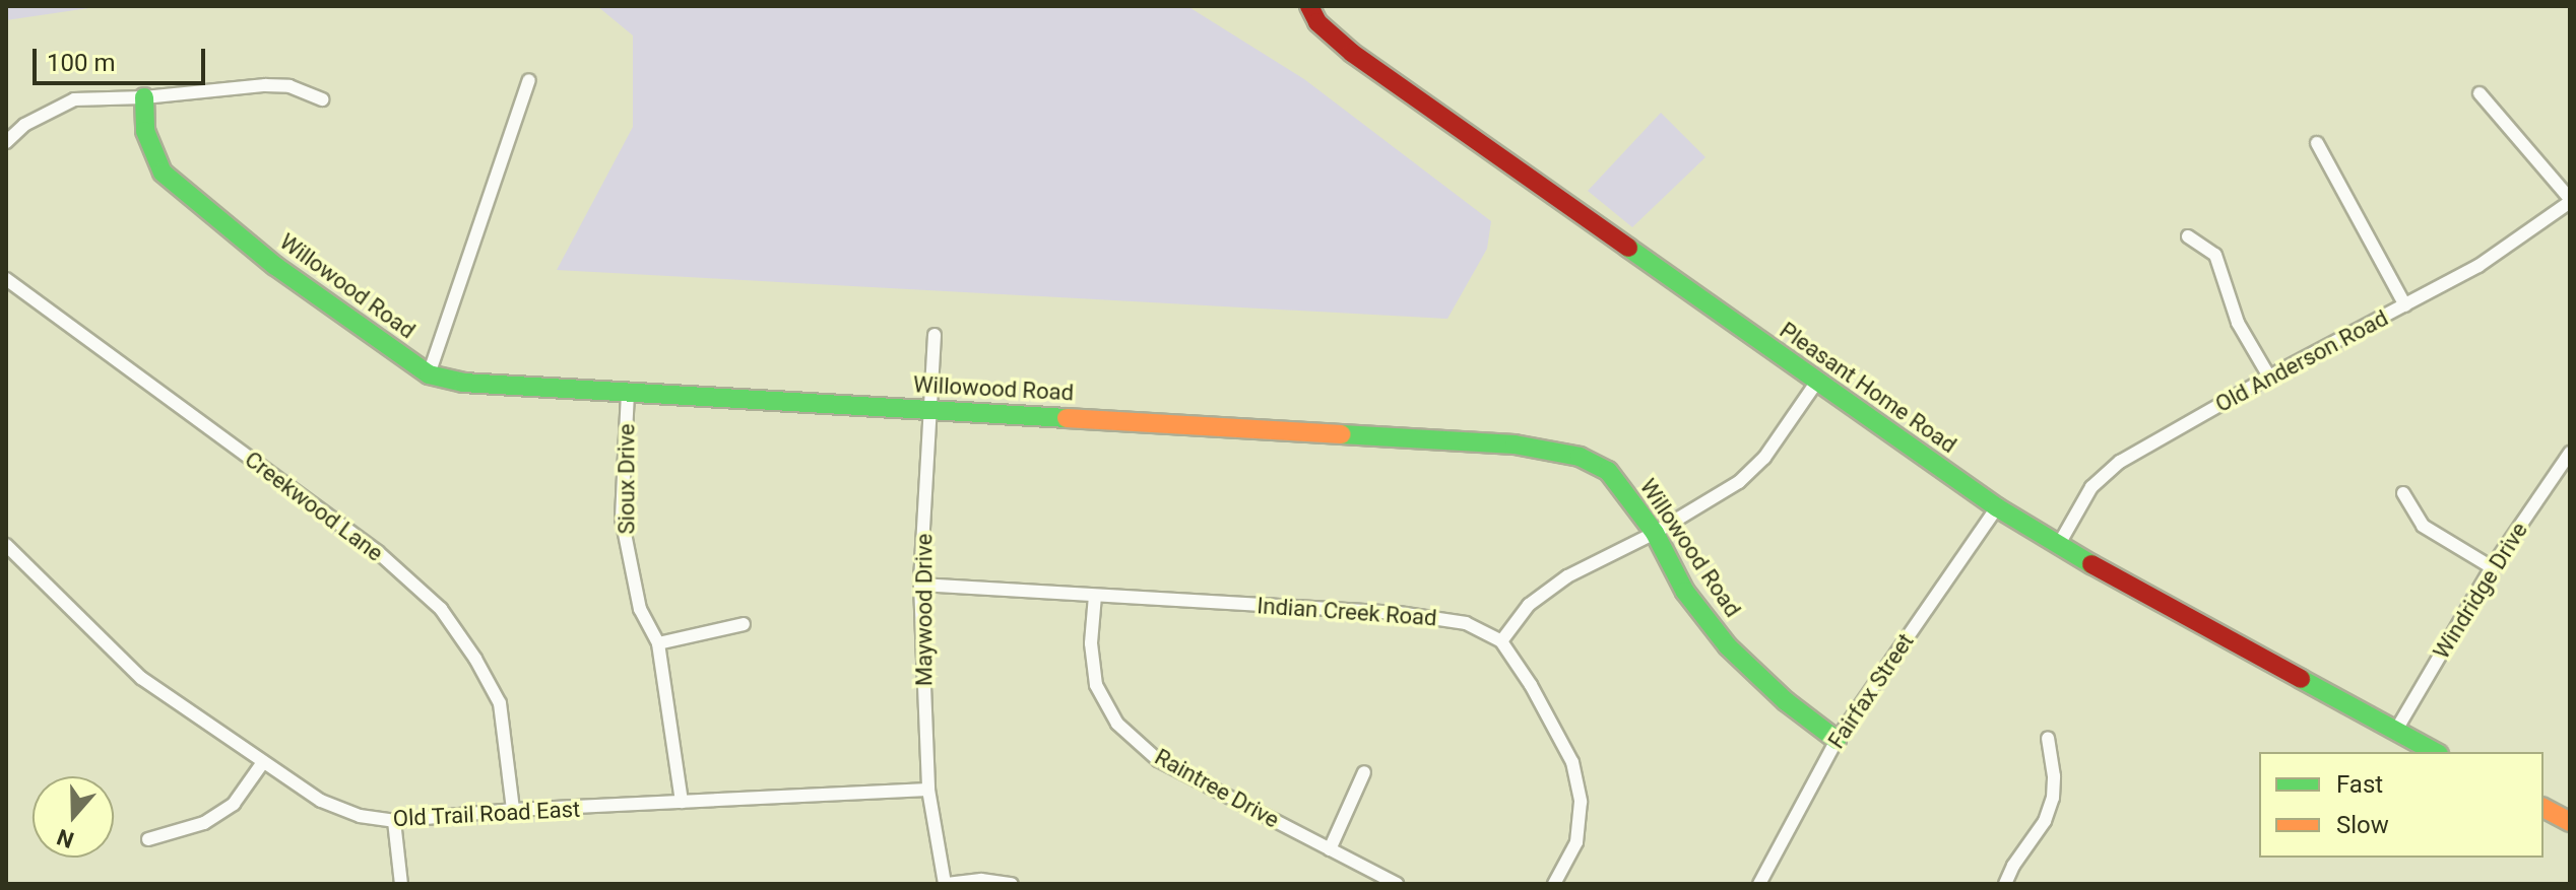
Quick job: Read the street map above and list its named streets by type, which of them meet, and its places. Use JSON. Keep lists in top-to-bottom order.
{
  "streets": {
    "street": [
      "Willowood Road",
      "Old Anderson Road",
      "Pleasant Home Road",
      "Sioux Drive",
      "Creekwood Lane",
      "Windridge Drive",
      "Maywood Drive",
      "Indian Creek Road",
      "Fairfax Street",
      "Raintree Drive",
      "Old Trail Road East"
    ]
  },
  "crossings": [
    ["Willowood Road", "Sioux Drive"],
    ["Willowood Road", "Maywood Drive"],
    ["Willowood Road", "Fairfax Street"],
    ["Old Anderson Road", "Pleasant Home Road"],
    ["Pleasant Home Road", "Windridge Drive"],
    ["Pleasant Home Road", "Fairfax Street"],
    ["Sioux Drive", "Old Trail Road East"],
    ["Creekwood Lane", "Old Trail Road East"],
    ["Maywood Drive", "Indian Creek Road"],
    ["Maywood Drive", "Old Trail Road East"],
    ["Indian Creek Road", "Raintree Drive"]
  ],
  "legend": ["Fast", "Slow"],
  "scale_bar": "100 m",
  "north": "bottom"
}
